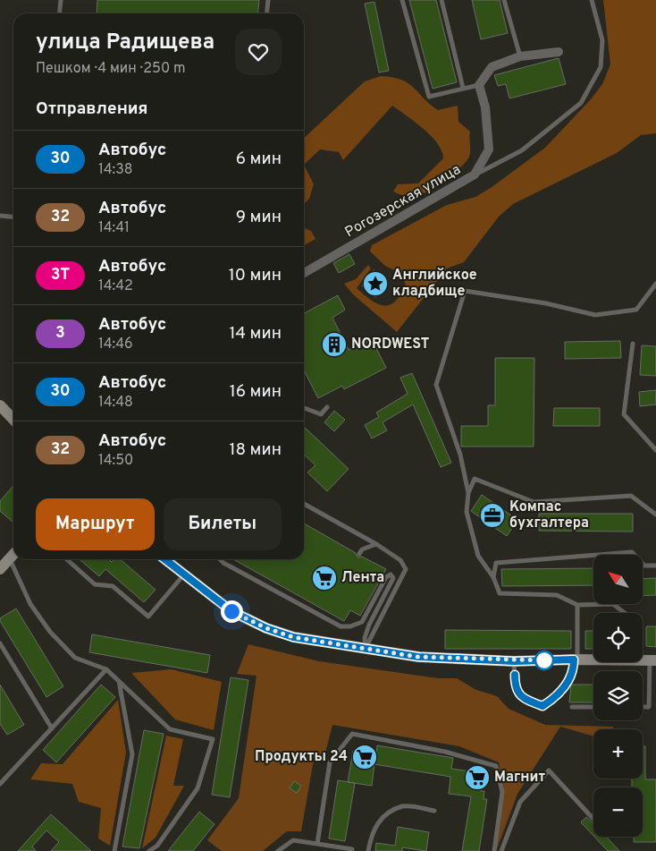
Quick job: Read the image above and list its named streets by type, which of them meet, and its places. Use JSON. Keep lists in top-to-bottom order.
{
  "streets": {
    "street": ["Рогозерская улица"]
  },
  "places": {
    "place": ["Английское кладбище"],
    "building": ["NORDWEST"],
    "office": ["Компас бухгалтера"],
    "supermarket": ["Лента", "Продукты 24", "Магнит"]
  },
  "lines": ["bus line 30"],
  "north": "top left",
  "page": {
    "heading": [
      ["улица Радищева", "Пешком · 4 мин · 250 m"],
      "Отправления"
    ],
    "list": [
      {
        "mark": "30",
        "name": "Автобус",
        "note": "14:38",
        "value": "6 мин"
      },
      {
        "mark": "32",
        "name": "Автобус",
        "note": "14:41",
        "value": "9 мин"
      },
      {
        "mark": "3Т",
        "name": "Автобус",
        "note": "14:42",
        "value": "10 мин"
      },
      {
        "mark": "3",
        "name": "Автобус",
        "note": "14:46",
        "value": "14 мин"
      },
      {
        "mark": "30",
        "name": "Автобус",
        "note": "14:48",
        "value": "16 мин"
      },
      {
        "mark": "32",
        "name": "Автобус",
        "note": "14:50",
        "value": "18 мин"
      }
    ],
    "buttons": ["Маршрут", "Билеты"],
    "map_buttons": ["+", "−"]
  }
}
